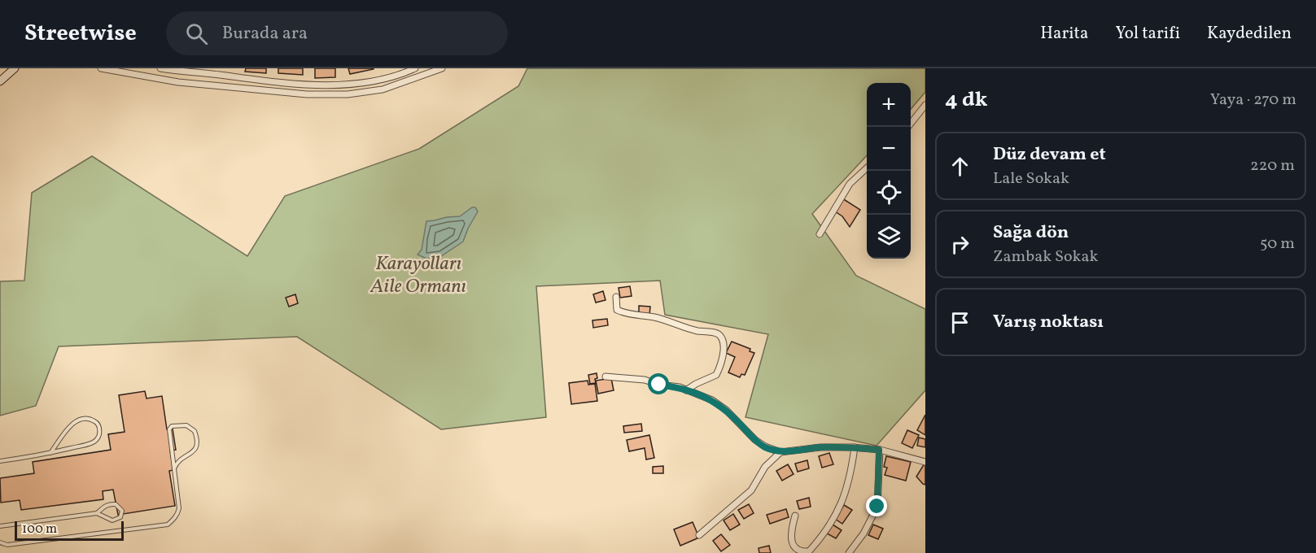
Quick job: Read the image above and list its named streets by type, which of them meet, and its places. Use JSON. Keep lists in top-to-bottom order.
{
  "parks": ["Karayolları Aile Ormanı"],
  "scale_bar": "100 m",
  "page": {
    "header": "Streetwise",
    "search": "Burada ara",
    "nav": ["Harita", "Yol tarifi", "Kaydedilen"],
    "heading": ["4 dk", "Yaya · 270 m"],
    "map_buttons": ["+", "−"],
    "list": [
      ["Düz devam et", "Lale Sokak", "220 m"],
      ["Sağa dön", "Zambak Sokak", "50 m"],
      "Varış noktası"
    ],
    "scale": "100 m"
  }
}
